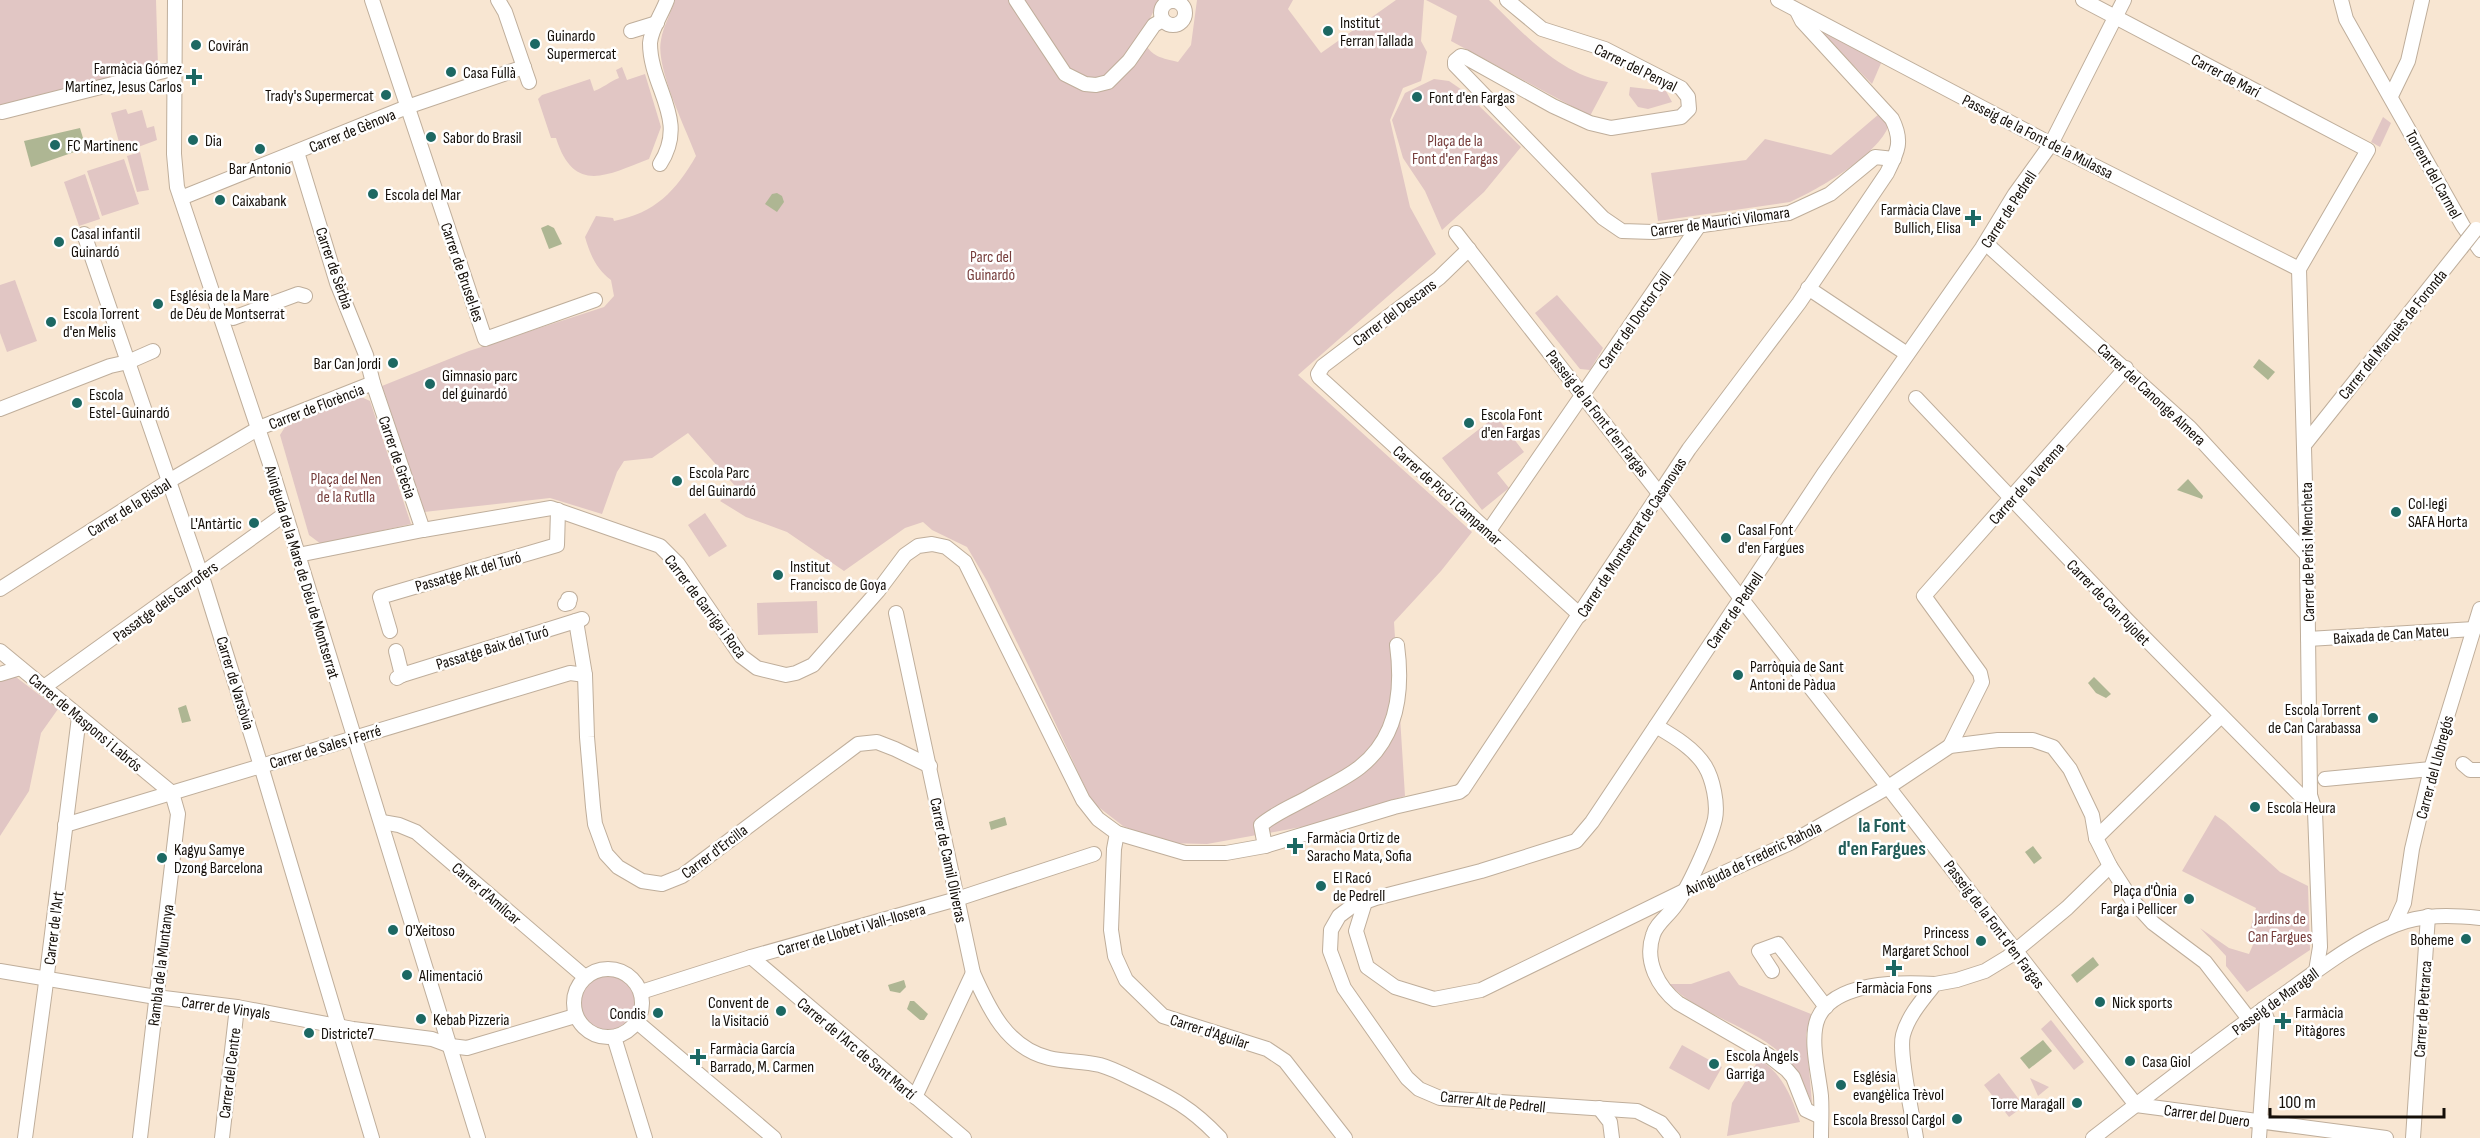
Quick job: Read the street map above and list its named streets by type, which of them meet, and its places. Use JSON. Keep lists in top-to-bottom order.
{
  "streets": {
    "street": [
      "Carrer del Penyal",
      "Carrer de Marí",
      "Carrer de Gènova",
      "Passeig de la Font de la Mulassa",
      "Torrent del Carmel",
      "Carrer de Pedrell",
      "Carrer de Maurici Vilomara",
      "Carrer de Sèrbia",
      "Carrer de Brusel·les",
      "Carrer del Descans",
      "Carrer del Doctor Coll",
      "Carrer del Marquès de Foronda",
      "Carrer del Canonge Almera",
      "Carrer de Florència",
      "Passeig de la Font d'en Fargas",
      "Carrer de Grècia",
      "Carrer de la Verema",
      "Carrer de Picó i Campamar",
      "Carrer de la Bisbal",
      "Carrer de Montserrat de Casanovas",
      "Carrer de Peris i Mencheta",
      "Passatge Alt del Turó",
      "Avinguda de la Mare de Déu de Montserrat",
      "Passatge dels Garrofers",
      "Carrer de Can Pujolet",
      "Carrer de Garriga i Roca",
      "Baixada de Can Mateu",
      "Passatge Baix del Turó",
      "Carrer de Varsòvia",
      "Carrer de Maspons i Labrós",
      "Carrer de Sales i Ferré",
      "Carrer del Llobregós",
      "Carrer d'Ercilla",
      "Avinguda de Frederic Rahola",
      "Carrer de Camil Oliveras",
      "Carrer d'Amílcar",
      "Carrer de l'Art",
      "Carrer de Llobet i Vall-llosera",
      "Rambla de la Muntanya",
      "Passeig de Maragall",
      "Carrer de Vinyals",
      "Carrer de Petrarca",
      "Carrer d'Aguilar",
      "Carrer de l'Arc de Sant Martí",
      "Carrer del Centre",
      "Carrer Alt de Pedrell",
      "Carrer del Duero"
    ]
  },
  "crossings": [
    ["Carrer del Penyal", "Carrer de Maurici Vilomara"],
    ["Carrer de Marí", "Passeig de la Font de la Mulassa"],
    ["Carrer de Marí", "Carrer de Pedrell"],
    ["Carrer de Marí", "Carrer de Peris i Mencheta"],
    ["Carrer de Gènova", "Carrer de Sèrbia"],
    ["Carrer de Gènova", "Carrer de Brusel·les"],
    ["Carrer de Gènova", "Avinguda de la Mare de Déu de Montserrat"],
    ["Passeig de la Font de la Mulassa", "Carrer de Pedrell"],
    ["Passeig de la Font de la Mulassa", "Carrer de Montserrat de Casanovas"],
    ["Passeig de la Font de la Mulassa", "Carrer de Peris i Mencheta"],
    ["Carrer de Pedrell", "Carrer del Canonge Almera"],
    ["Carrer de Pedrell", "Passeig de la Font d'en Fargas"],
    ["Carrer de Pedrell", "Avinguda de Frederic Rahola"],
    ["Carrer de Pedrell", "Carrer Alt de Pedrell"],
    ["Carrer de Maurici Vilomara", "Carrer del Doctor Coll"],
    ["Carrer de Maurici Vilomara", "Carrer de Montserrat de Casanovas"],
    ["Carrer de Sèrbia", "Carrer de Florència"],
    ["Carrer de Sèrbia", "Carrer de Grècia"],
    ["Carrer del Descans", "Passeig de la Font d'en Fargas"],
    ["Carrer del Descans", "Carrer de Picó i Campamar"],
    ["Carrer del Doctor Coll", "Passeig de la Font d'en Fargas"],
    ["Carrer del Doctor Coll", "Carrer de Picó i Campamar"],
    ["Carrer del Marquès de Foronda", "Carrer de Peris i Mencheta"],
    ["Carrer del Canonge Almera", "Carrer de la Verema"],
    ["Carrer del Canonge Almera", "Carrer de Peris i Mencheta"],
    ["Carrer de Florència", "Carrer de Grècia"],
    ["Carrer de Florència", "Carrer de la Bisbal"],
    ["Carrer de Florència", "Avinguda de la Mare de Déu de Montserrat"],
    ["Passeig de la Font d'en Fargas", "Carrer de Montserrat de Casanovas"],
    ["Passeig de la Font d'en Fargas", "Avinguda de Frederic Rahola"],
    ["Passeig de la Font d'en Fargas", "Passeig de Maragall"],
    ["Passeig de la Font d'en Fargas", "Carrer del Duero"],
    ["Carrer de Grècia", "Carrer de Garriga i Roca"],
    ["Carrer de la Verema", "Carrer de Can Pujolet"],
    ["Carrer de la Verema", "Avinguda de Frederic Rahola"],
    ["Carrer de Picó i Campamar", "Carrer de Montserrat de Casanovas"],
    ["Carrer de la Bisbal", "Avinguda de la Mare de Déu de Montserrat"],
    ["Carrer de la Bisbal", "Carrer de Varsòvia"],
    ["Carrer de Montserrat de Casanovas", "Carrer de Garriga i Roca"],
    ["Carrer de Montserrat de Casanovas", "Carrer d'Aguilar"],
    ["Carrer de Peris i Mencheta", "Carrer de Can Pujolet"],
    ["Carrer de Peris i Mencheta", "Baixada de Can Mateu"],
    ["Carrer de Peris i Mencheta", "Passeig de Maragall"],
    ["Passatge Alt del Turó", "Carrer de Garriga i Roca"],
    ["Avinguda de la Mare de Déu de Montserrat", "Passatge dels Garrofers"],
    ["Avinguda de la Mare de Déu de Montserrat", "Carrer de Garriga i Roca"],
    ["Avinguda de la Mare de Déu de Montserrat", "Carrer de Sales i Ferré"],
    ["Avinguda de la Mare de Déu de Montserrat", "Carrer d'Amílcar"],
    ["Avinguda de la Mare de Déu de Montserrat", "Carrer de Vinyals"],
    ["Passatge dels Garrofers", "Carrer de Varsòvia"],
    ["Passatge dels Garrofers", "Carrer de Maspons i Labrós"],
    ["Carrer de Garriga i Roca", "Carrer d'Aguilar"],
    ["Baixada de Can Mateu", "Carrer del Llobregós"],
    ["Passatge Baix del Turó", "Carrer d'Ercilla"],
    ["Carrer de Varsòvia", "Carrer de Sales i Ferré"],
    ["Carrer de Varsòvia", "Carrer de Vinyals"],
    ["Carrer de Maspons i Labrós", "Carrer de Sales i Ferré"],
    ["Carrer de Maspons i Labrós", "Carrer de l'Art"],
    ["Carrer de Maspons i Labrós", "Rambla de la Muntanya"],
    ["Carrer de Sales i Ferré", "Carrer d'Ercilla"],
    ["Carrer de Sales i Ferré", "Carrer de l'Art"],
    ["Carrer de Sales i Ferré", "Rambla de la Muntanya"],
    ["Carrer del Llobregós", "Passeig de Maragall"],
    ["Carrer d'Ercilla", "Carrer de Camil Oliveras"],
    ["Avinguda de Frederic Rahola", "Passeig de Maragall"],
    ["Carrer de Camil Oliveras", "Carrer de Llobet i Vall-llosera"],
    ["Carrer d'Amílcar", "Carrer de Llobet i Vall-llosera"],
    ["Carrer de l'Art", "Carrer de Vinyals"],
    ["Carrer de Llobet i Vall-llosera", "Carrer de l'Arc de Sant Martí"],
    ["Rambla de la Muntanya", "Carrer de Vinyals"],
    ["Passeig de Maragall", "Carrer de Petrarca"],
    ["Passeig de Maragall", "Carrer del Duero"],
    ["Carrer de Vinyals", "Carrer del Centre"]
  ],
  "districts": ["la Font d'en Fargues"],
  "parks": [
    "Plaça de la Font d'en Fargas",
    "Parc del Guinardó",
    "Plaça del Nen de la Rutlla",
    "Jardins de Can Fargues"
  ],
  "places": {
    "other": [
      "Institut Ferran Tallada",
      "Guinardo Supermercat",
      "Covirán",
      "Casa Fullà",
      "Trady's Supermercat",
      "Font d'en Fargas",
      "Sabor do Brasil",
      "Dia",
      "FC Martinenc",
      "Bar Antonio",
      "Escola del Mar",
      "Caixabank",
      "Casal infantil Guinardó",
      "Església de la Mare de Déu de Montserrat",
      "Escola Torrent d'en Melis",
      "Bar Can Jordi",
      "Gimnasio parc del guinardó",
      "Escola Estel-Guinardó",
      "Escola Font d'en Fargas",
      "Escola Parc del Guinardó",
      "Col·legi SAFA Horta",
      "L'Antàrtic",
      "Casal Font d'en Fargues",
      "Institut Francisco de Goya",
      "Parròquia de Sant Antoni de Pàdua",
      "Escola Torrent de Can Carabassa",
      "Escola Heura",
      "Kagyu Samye Dzong Barcelona",
      "El Racó de Pedrell",
      "Plaça d'Ònia Farga i Pellicer",
      "O'Xeitoso",
      "Boheme",
      "Princess Margaret School",
      "Alimentació",
      "Nick sports",
      "Convent de la Visitació",
      "Condis",
      "Kebab Pizzeria",
      "Districte7",
      "Casa Giol",
      "Escola Àngels Garriga",
      "Església evangèlica Trèvol",
      "Torre Maragall",
      "Escola Bressol Cargol"
    ],
    "health": [
      "Farmàcia Gómez Martínez, Jesus Carlos",
      "Farmàcia Clave Bullich, Elisa",
      "Farmàcia Ortiz de Saracho Mata, Sofia",
      "Farmàcia Fons",
      "Farmàcia Pitàgores",
      "Farmàcia García Barrado, M. Carmen"
    ]
  },
  "scale_bar": "100 m"
}
